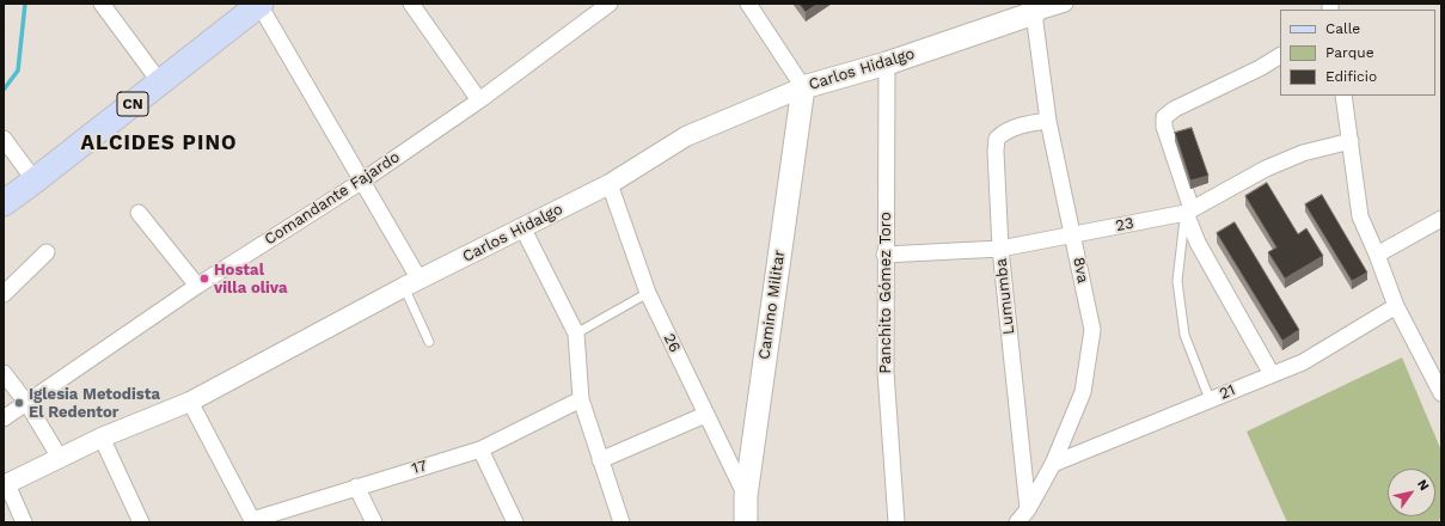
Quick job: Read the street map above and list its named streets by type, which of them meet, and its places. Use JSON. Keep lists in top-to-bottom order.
{
  "streets": {
    "main road": ["Carlos Hidalgo", "CN", "Camino Militar"],
    "street": [
      "Comandante Fajardo",
      "23",
      "8va",
      "Panchito Gómez Toro",
      "Lumumba",
      "26",
      "21",
      "17"
    ]
  },
  "crossings": [
    ["Carlos Hidalgo", "8va"],
    ["Carlos Hidalgo", "Panchito Gómez Toro"],
    ["Carlos Hidalgo", "Camino Militar"],
    ["Carlos Hidalgo", "26"],
    ["23", "8va"],
    ["23", "Panchito Gómez Toro"],
    ["23", "Lumumba"],
    ["8va", "Lumumba"],
    ["8va", "21"],
    ["Camino Militar", "26"]
  ],
  "districts": ["ALCIDES PINO"],
  "places": ["Hostal villa oliva", "Iglesia Metodista El Redentor"],
  "legend": ["Calle", "Parque", "Edificio"],
  "north": "top right"
}
